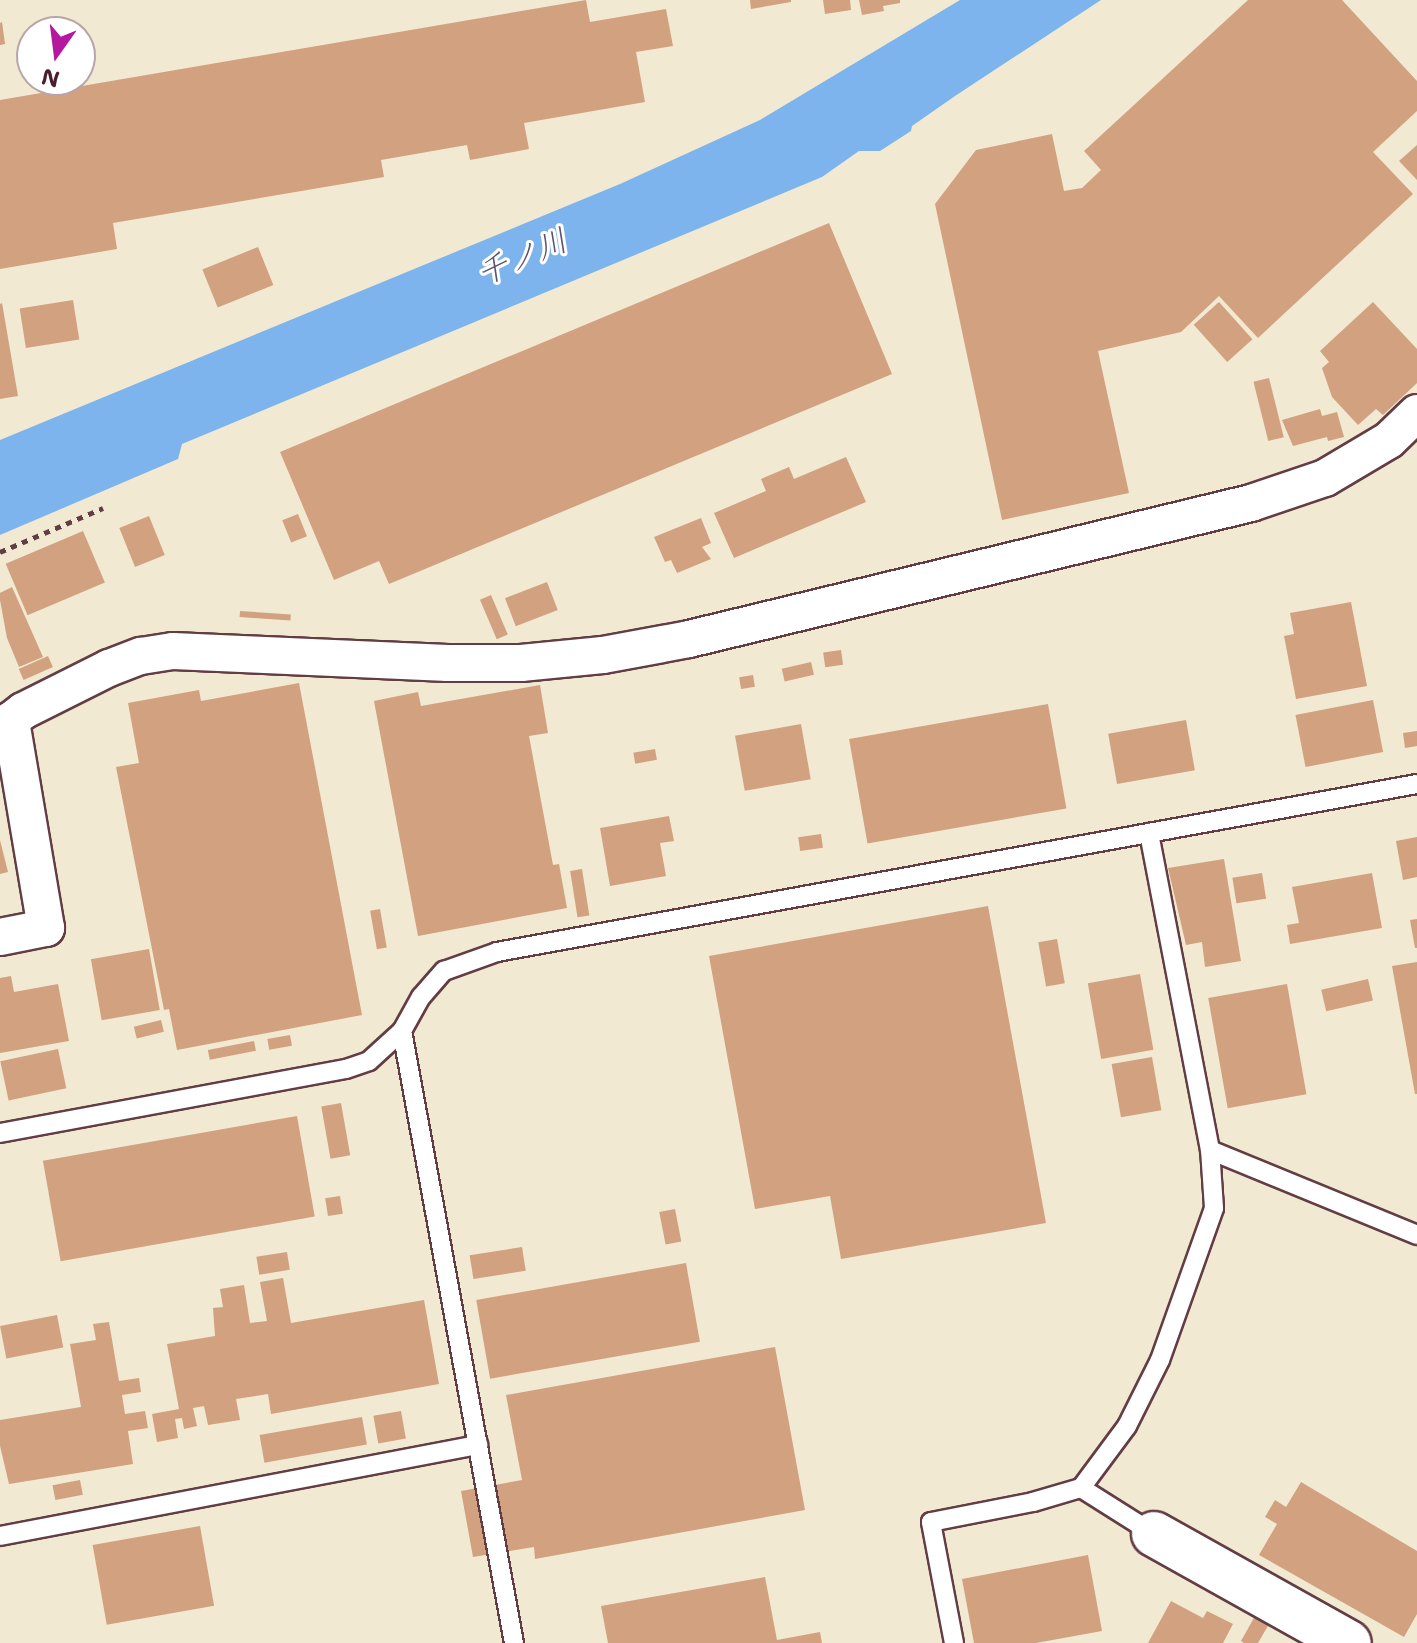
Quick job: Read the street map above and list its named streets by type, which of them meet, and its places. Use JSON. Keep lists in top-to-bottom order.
{
  "water": ["千ノ川"],
  "north": "bottom"
}
